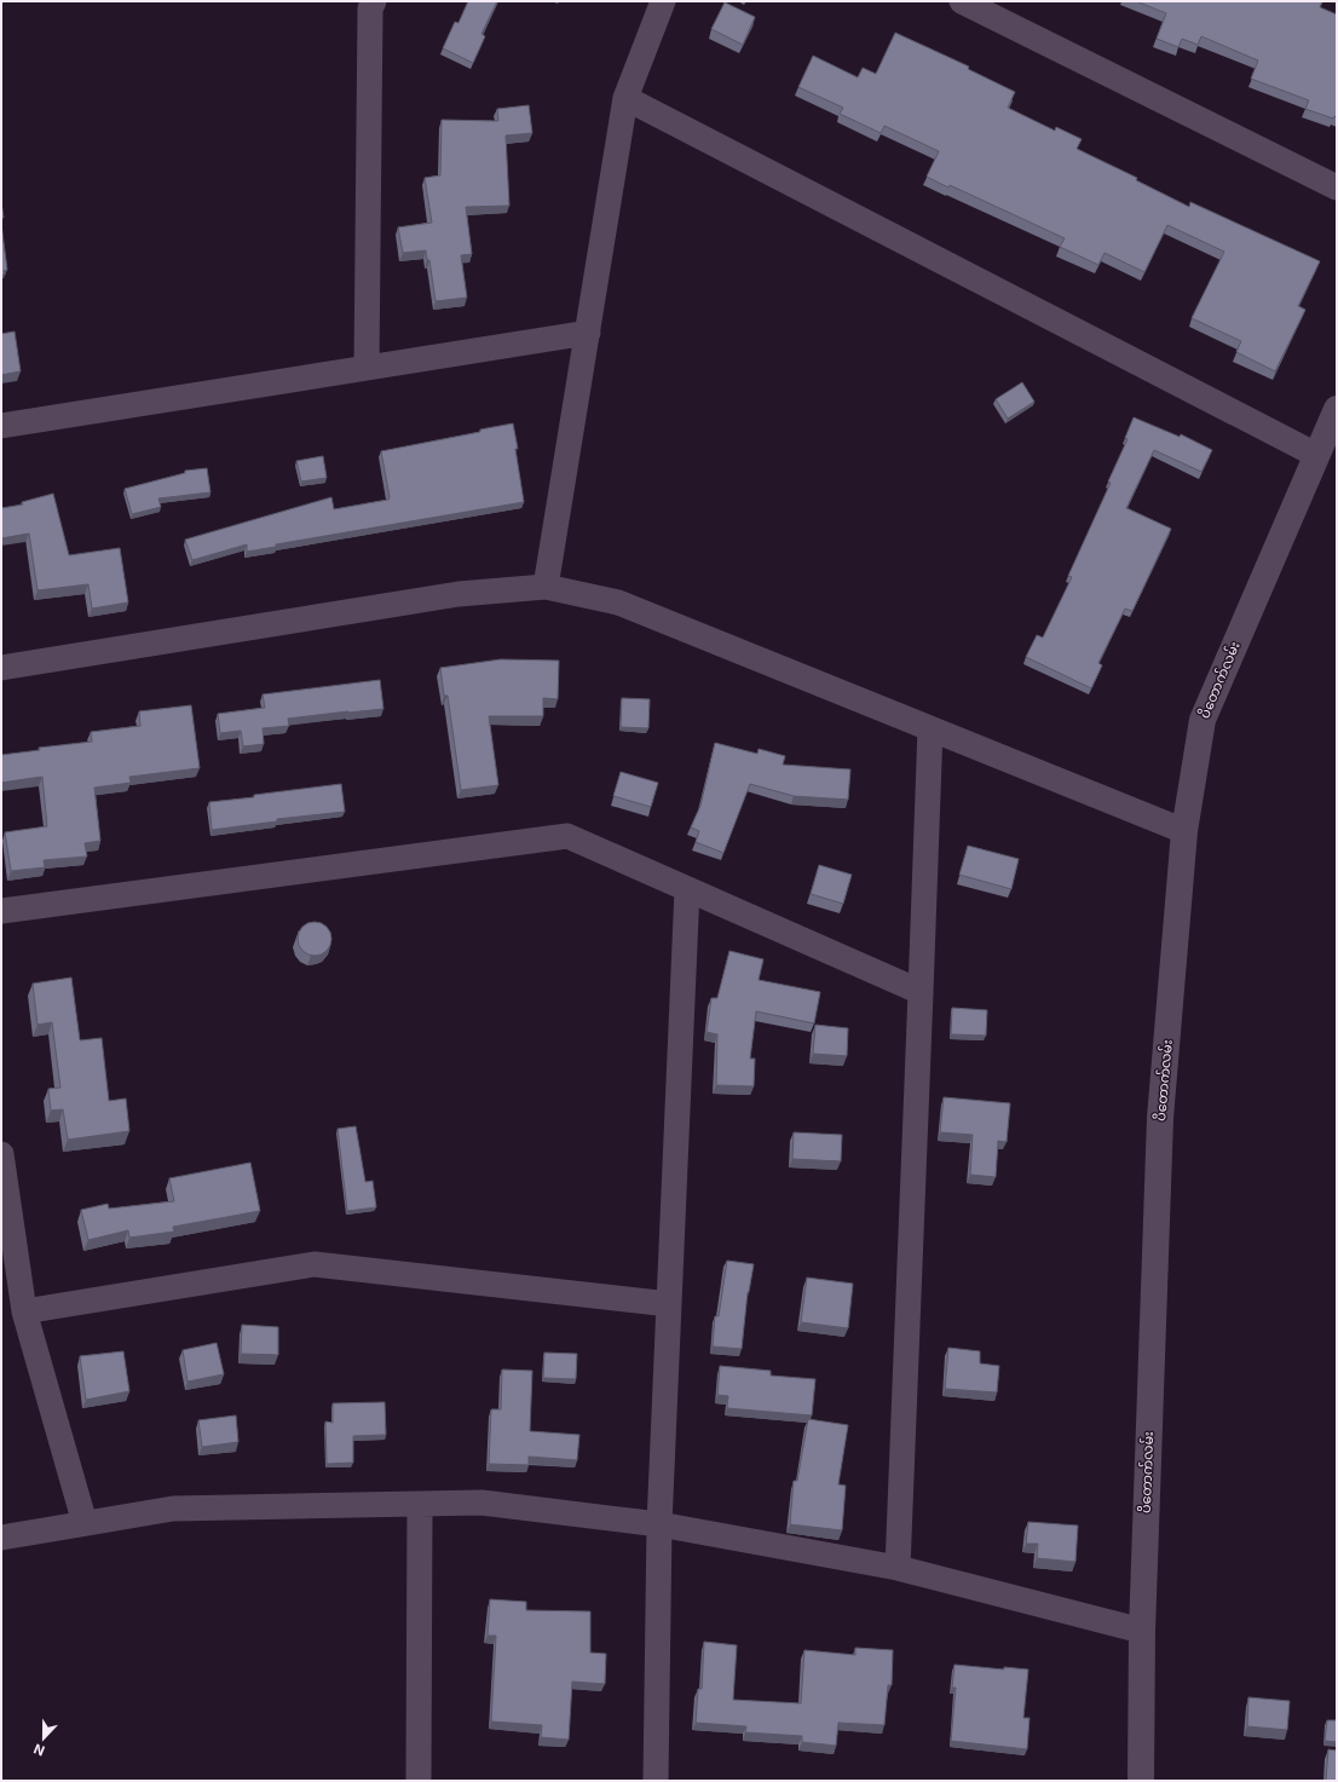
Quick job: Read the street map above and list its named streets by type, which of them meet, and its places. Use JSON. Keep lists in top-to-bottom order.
{
  "streets": {
    "street": ["ပိတောက်လမ်း"]
  },
  "north": "bottom"
}
